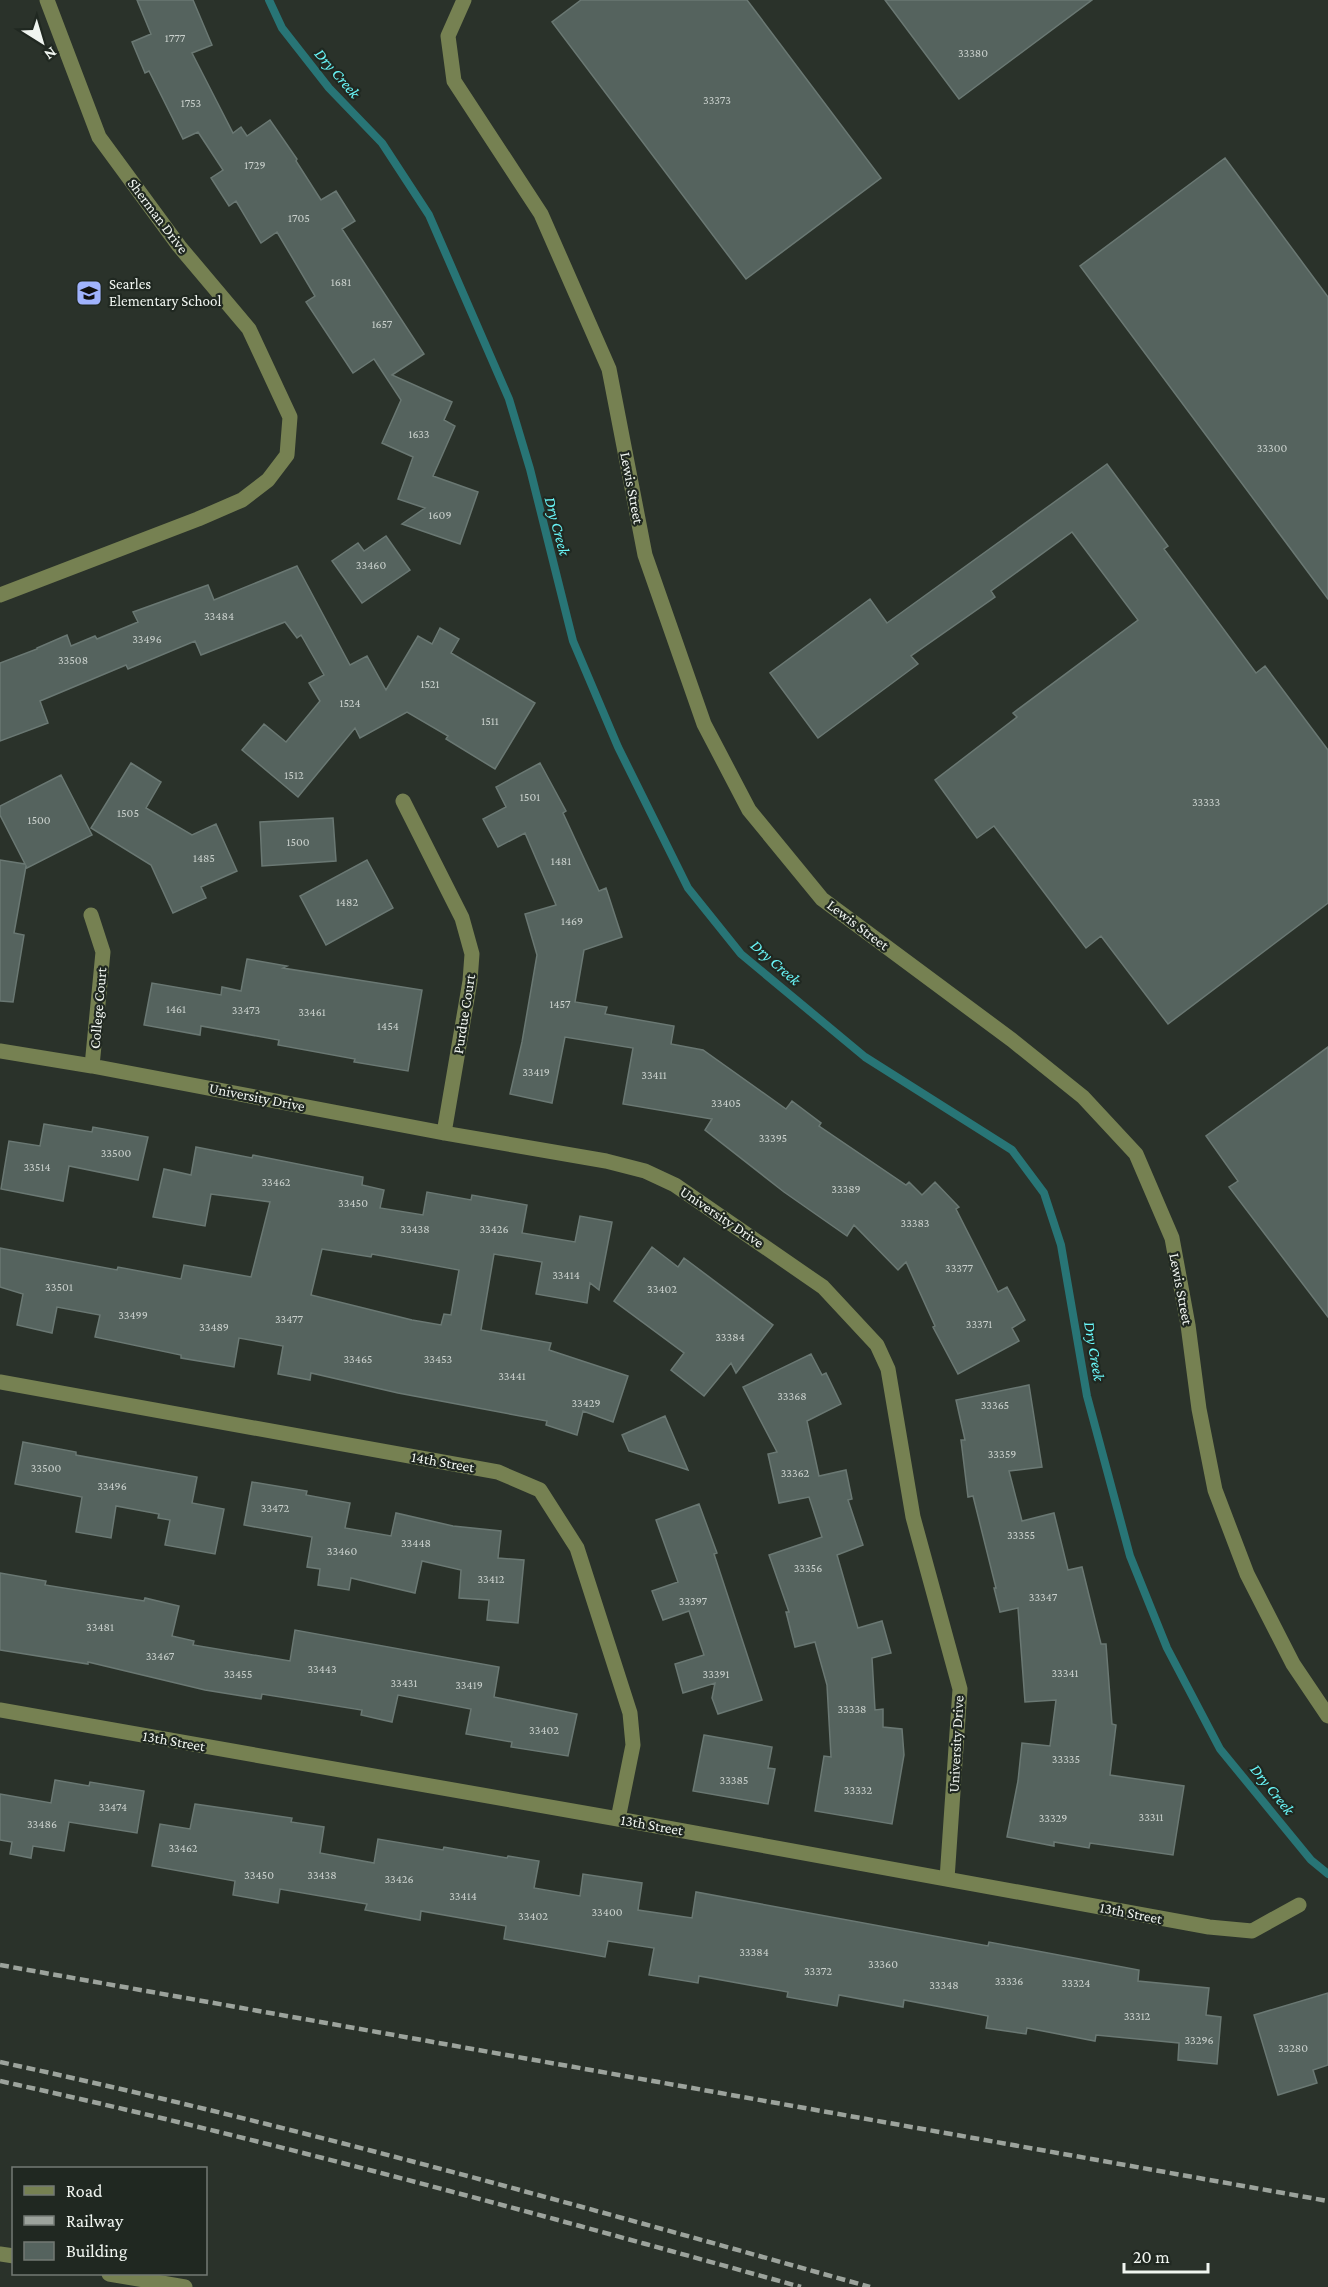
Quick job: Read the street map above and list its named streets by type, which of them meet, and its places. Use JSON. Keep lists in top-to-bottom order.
{
  "streets": {
    "street": [
      "Sherman Drive",
      "Lewis Street",
      "College Court",
      "Purdue Court",
      "University Drive",
      "14th Street",
      "13th Street"
    ]
  },
  "crossings": [
    ["College Court", "University Drive"],
    ["Purdue Court", "University Drive"],
    ["University Drive", "13th Street"],
    ["14th Street", "13th Street"]
  ],
  "water": ["Dry Creek"],
  "places": {
    "school or university": ["Searles Elementary School"]
  },
  "house_numbers": [
    "1777",
    "33380",
    "33373",
    "1753",
    "1729",
    "1705",
    "1681",
    "1657",
    "1633",
    "33300",
    "1609",
    "33460",
    "33484",
    "33496",
    "33508",
    "1521",
    "1524",
    "1511",
    "1512",
    "1501",
    "33333",
    "1505",
    "1500",
    "1500",
    "1485",
    "1481",
    "1482",
    "1469",
    "1457",
    "1461",
    "33473",
    "33461",
    "1454",
    "33419",
    "33411",
    "33405",
    "33395",
    "33500",
    "33514",
    "33462",
    "33389",
    "33450",
    "33383",
    "33438",
    "33426",
    "33377",
    "33414",
    "33501",
    "33402",
    "33499",
    "33477",
    "33371",
    "33489",
    "33384",
    "33465",
    "33453",
    "33441",
    "33368",
    "33429",
    "33365",
    "33359",
    "33500",
    "33362",
    "33496",
    "33472",
    "33355",
    "33448",
    "33460",
    "33356",
    "33412",
    "33347",
    "33397",
    "33481",
    "33467",
    "33443",
    "33341",
    "33455",
    "33391",
    "33431",
    "33419",
    "33338",
    "33402",
    "33335",
    "33385",
    "33332",
    "33474",
    "33311",
    "33329",
    "33486",
    "33462",
    "33450",
    "33438",
    "33426",
    "33414",
    "33400",
    "33402",
    "33384",
    "33360",
    "33372",
    "33336",
    "33324",
    "33348",
    "33312",
    "33296",
    "33280"
  ],
  "legend": ["Road", "Railway", "Building"],
  "scale_bar": "20 m",
  "north": "bottom right"
}
